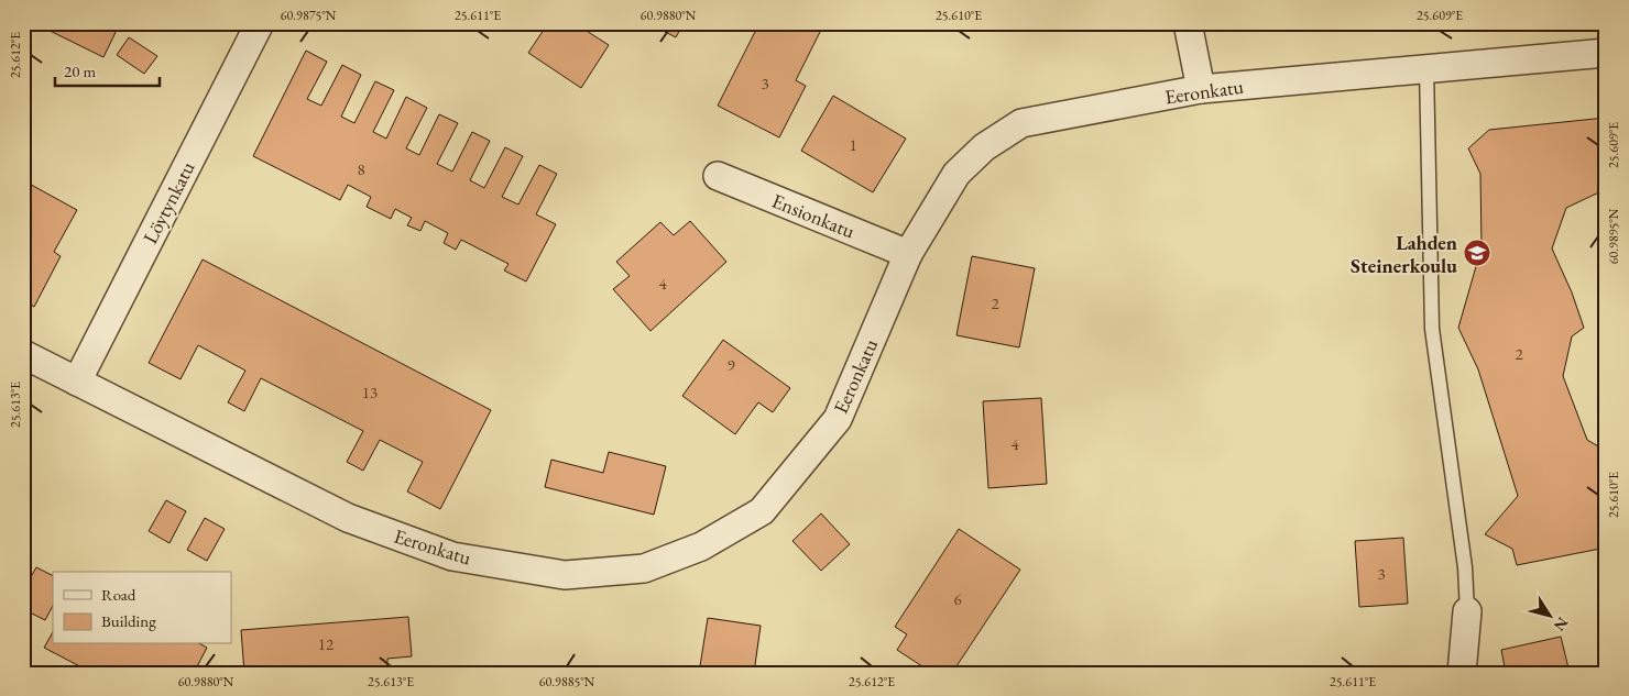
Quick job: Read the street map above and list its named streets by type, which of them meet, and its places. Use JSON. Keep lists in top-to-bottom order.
{
  "streets": {
    "street": ["Eeronkatu", "Löytynkatu", "Ensionkatu"]
  },
  "crossings": [
    ["Eeronkatu", "Löytynkatu"],
    ["Eeronkatu", "Ensionkatu"]
  ],
  "places": {
    "school or university": ["Lahden Steinerkoulu"]
  },
  "house_numbers": [
    "3",
    "1",
    "8",
    "4",
    "2",
    "2",
    "9",
    "13",
    "4",
    "3",
    "6",
    "12"
  ],
  "legend": ["Road", "Building"],
  "scale_bar": "20 m",
  "north": "bottom right",
  "coordinates": [
    "60.9875°N",
    "25.611°E",
    "60.9880°N",
    "25.610°E",
    "25.609°E",
    "25.612°E",
    "60.9895°N",
    "25.613°E",
    "60.9885°N"
  ]
}
